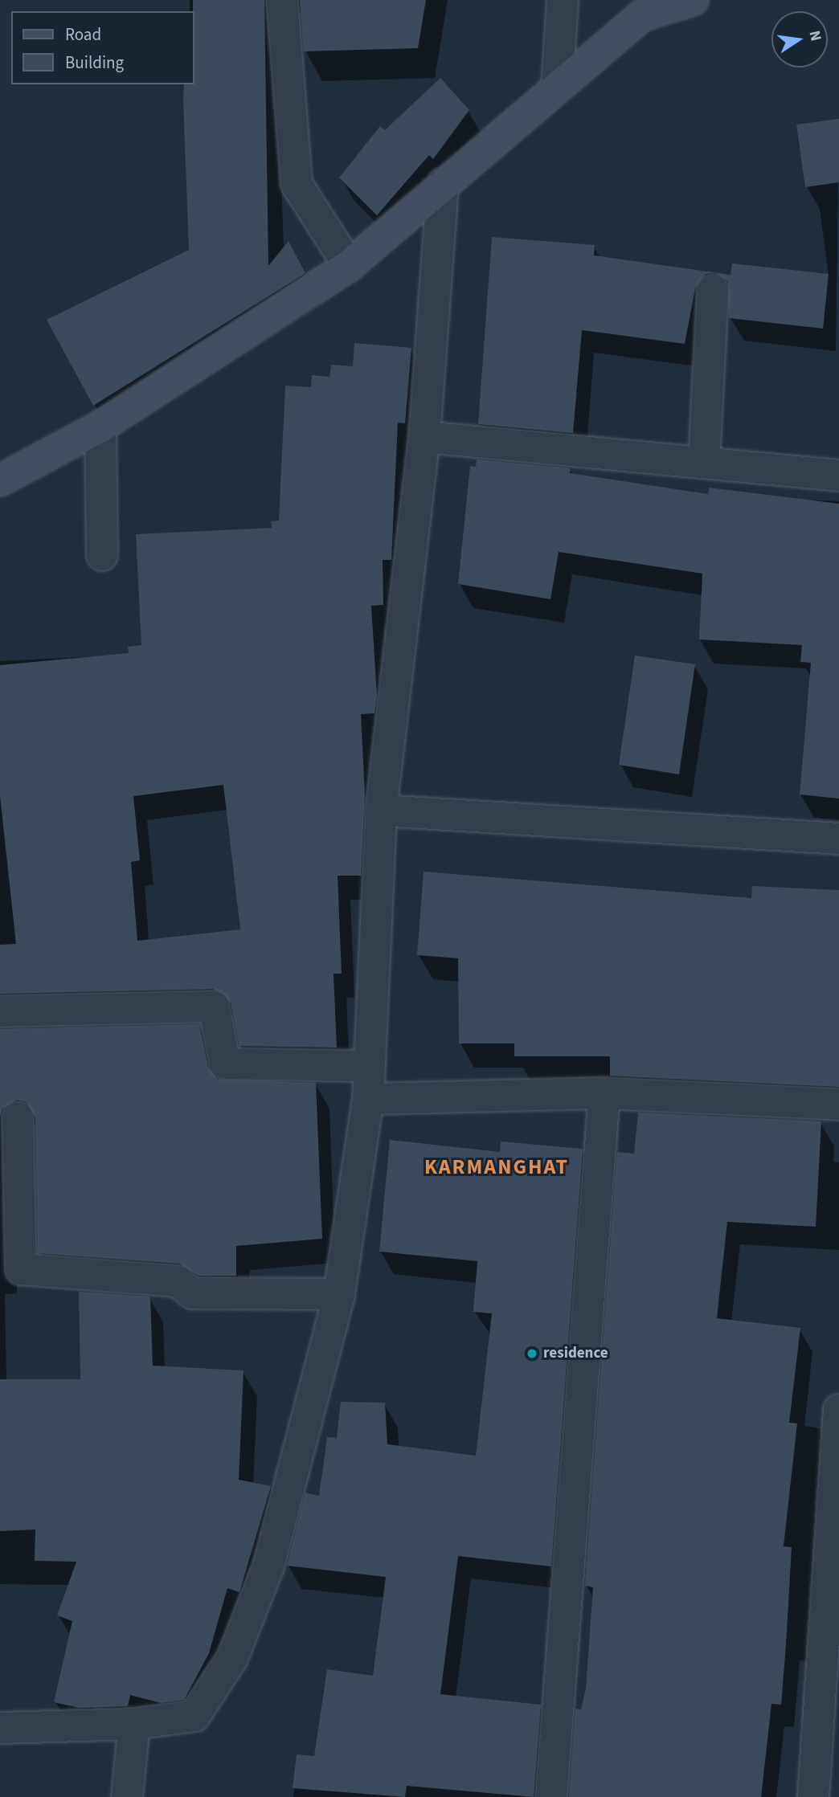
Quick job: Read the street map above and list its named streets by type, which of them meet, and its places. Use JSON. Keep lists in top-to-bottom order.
{
  "districts": ["KARMANGHAT"],
  "places": ["residence"],
  "legend": ["Road", "Building"],
  "north": "right"
}
